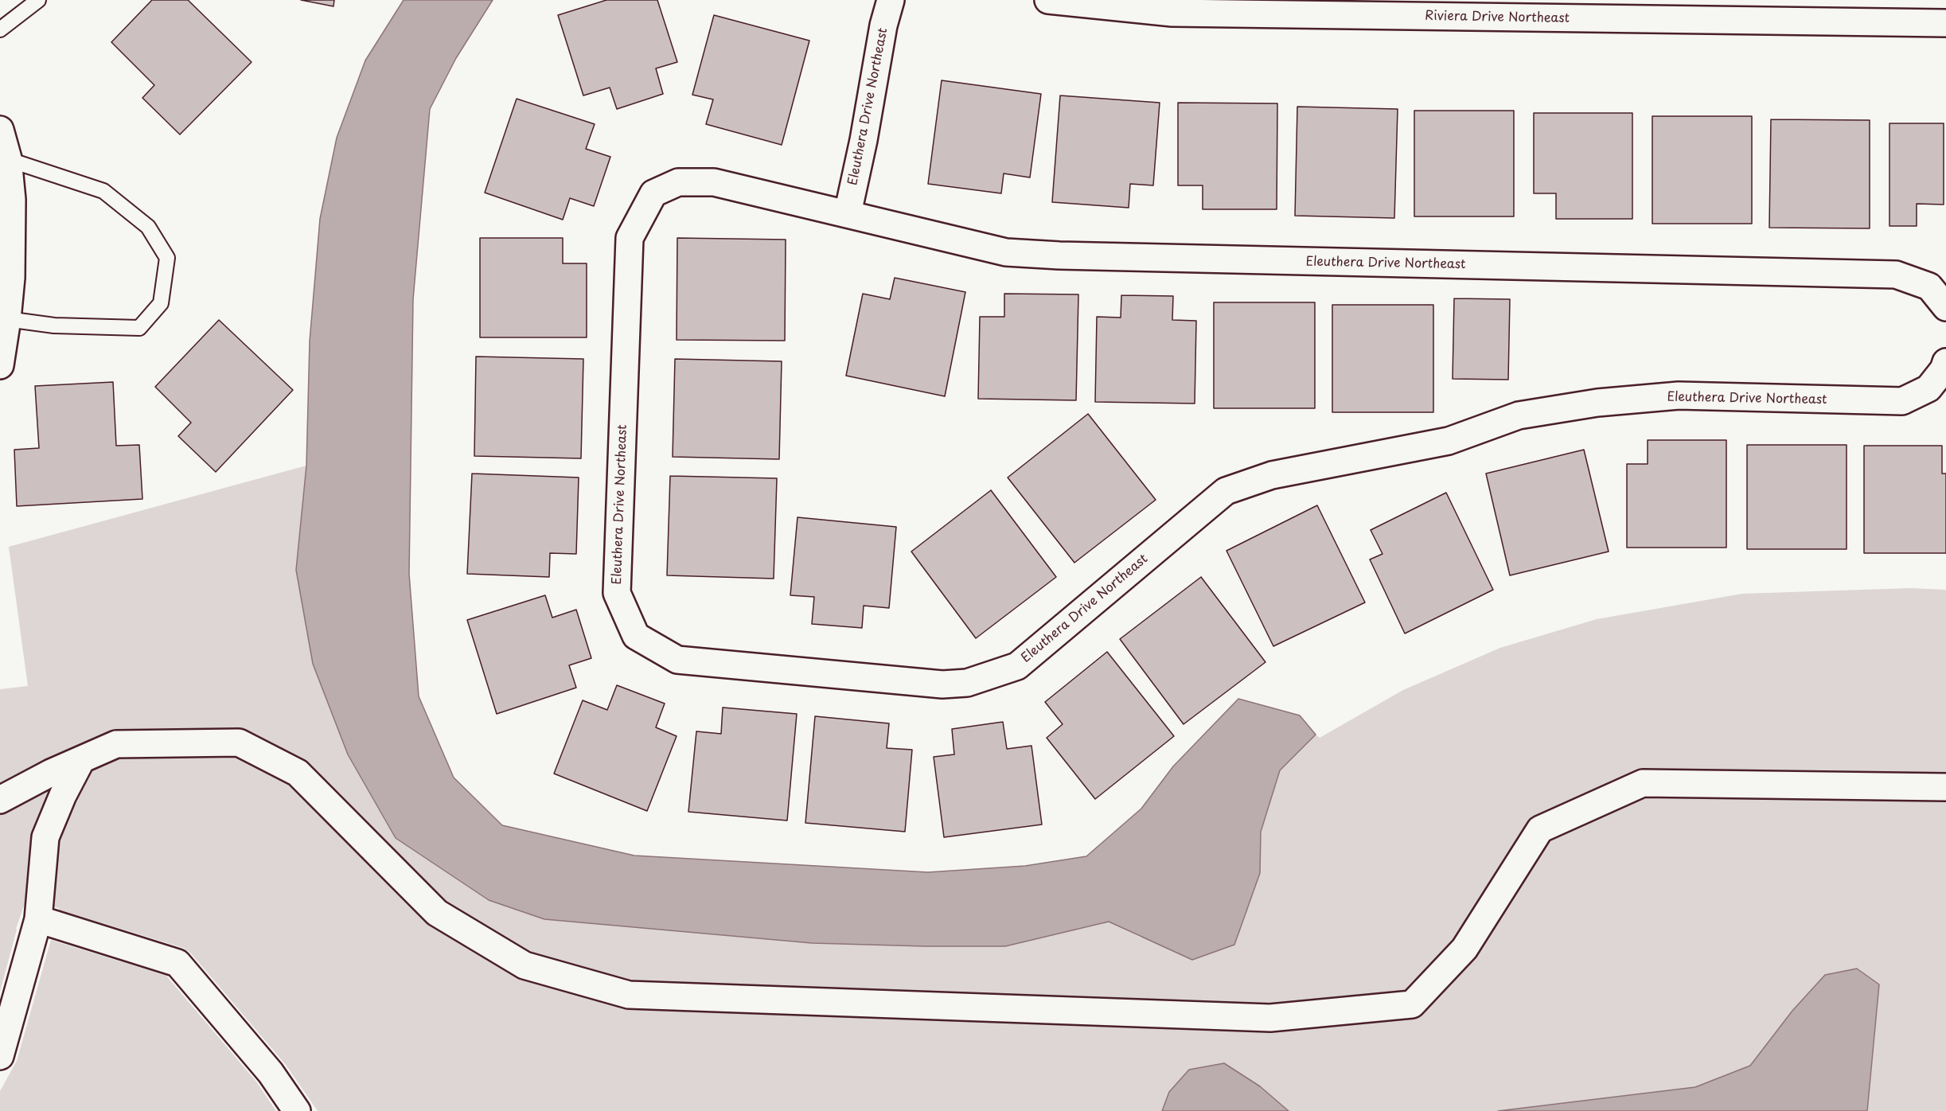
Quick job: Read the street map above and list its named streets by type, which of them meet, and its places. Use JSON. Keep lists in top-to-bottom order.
{
  "streets": {
    "street": ["Riviera Drive Northeast", "Eleuthera Drive Northeast"]
  }
}
